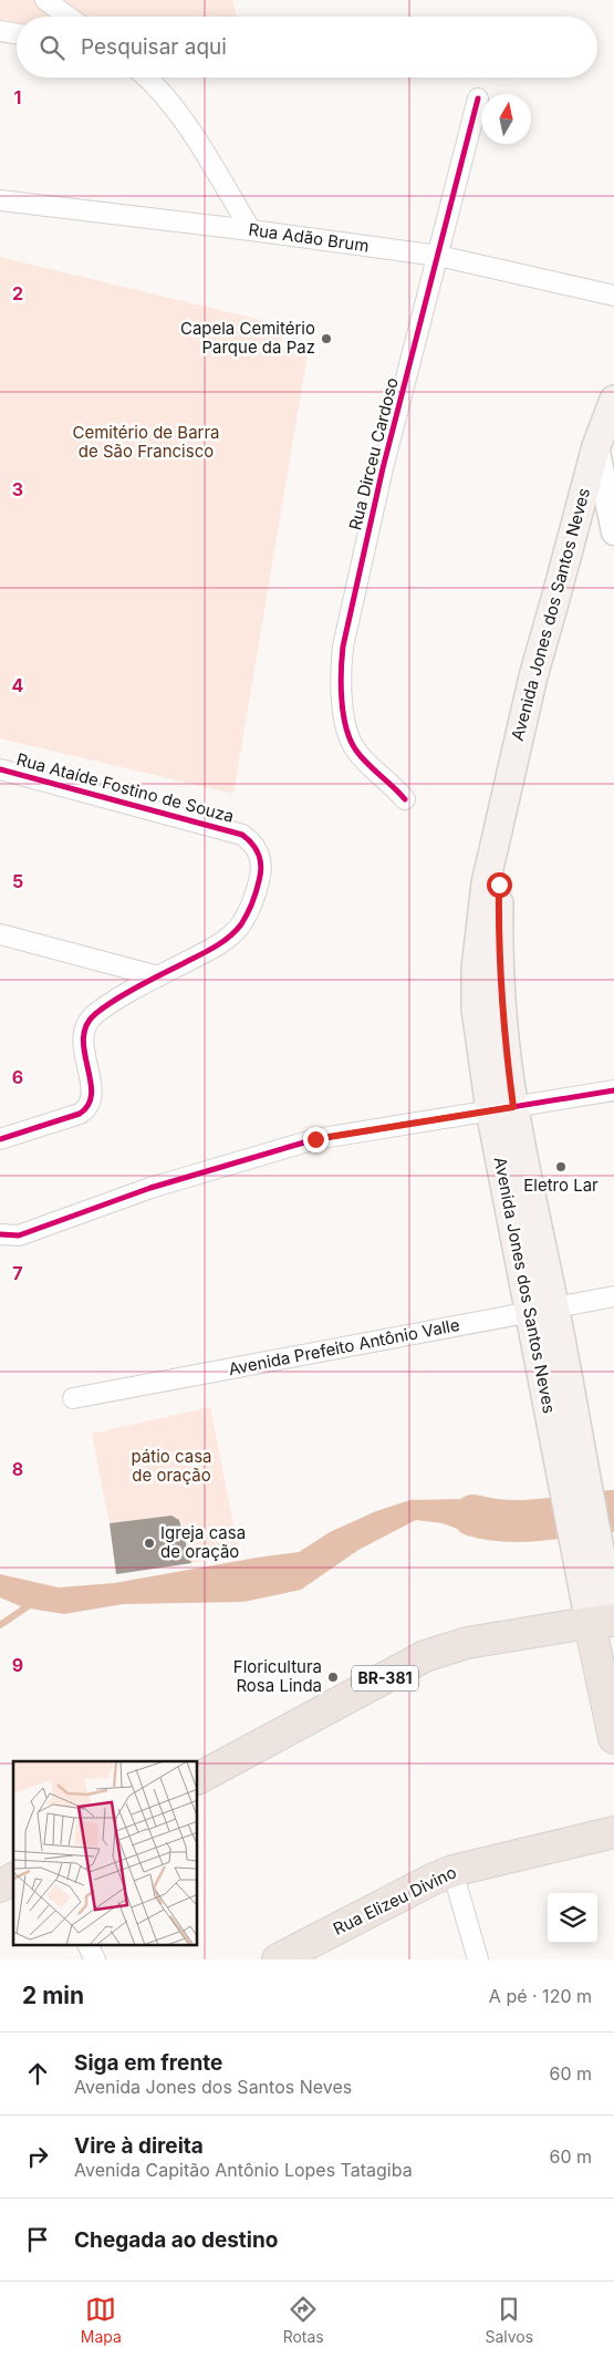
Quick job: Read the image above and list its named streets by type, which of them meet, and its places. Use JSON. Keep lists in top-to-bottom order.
{
  "streets": {
    "main road": ["Avenida Jones dos Santos Neves", "BR-381", "Rua Elizeu Divino"],
    "street": [
      "Rua Adão Brum",
      "Rua Dirceu Cardoso",
      "Rua Ataíde Fostino de Souza",
      "Avenida Prefeito Antônio Valle"
    ]
  },
  "crossings": [
    ["Rua Adão Brum", "Rua Dirceu Cardoso"],
    ["Avenida Jones dos Santos Neves", "Avenida Prefeito Antônio Valle"],
    ["Avenida Jones dos Santos Neves", "BR-381"]
  ],
  "parks": ["Cemitério de Barra de São Francisco", "pátio casa de oração"],
  "places": [
    "Capela Cemitério Parque da Paz",
    "Eletro Lar",
    "Igreja casa de oração",
    "Floricultura Rosa Linda"
  ],
  "north": "top",
  "page": {
    "search": "Pesquisar aqui",
    "heading": ["2 min", "A pé · 120 m"],
    "list": [
      ["Siga em frente", "Avenida Jones dos Santos Neves", "60 m"],
      ["Vire à direita", "Avenida Capitão Antônio Lopes Tatagiba", "60 m"],
      "Chegada ao destino"
    ],
    "nav": ["Mapa", "Rotas", "Salvos"]
  },
  "grid": {
    "rows": [
      "1",
      "2",
      "3",
      "4",
      "5",
      "6",
      "7",
      "8",
      "9"
    ]
  }
}
